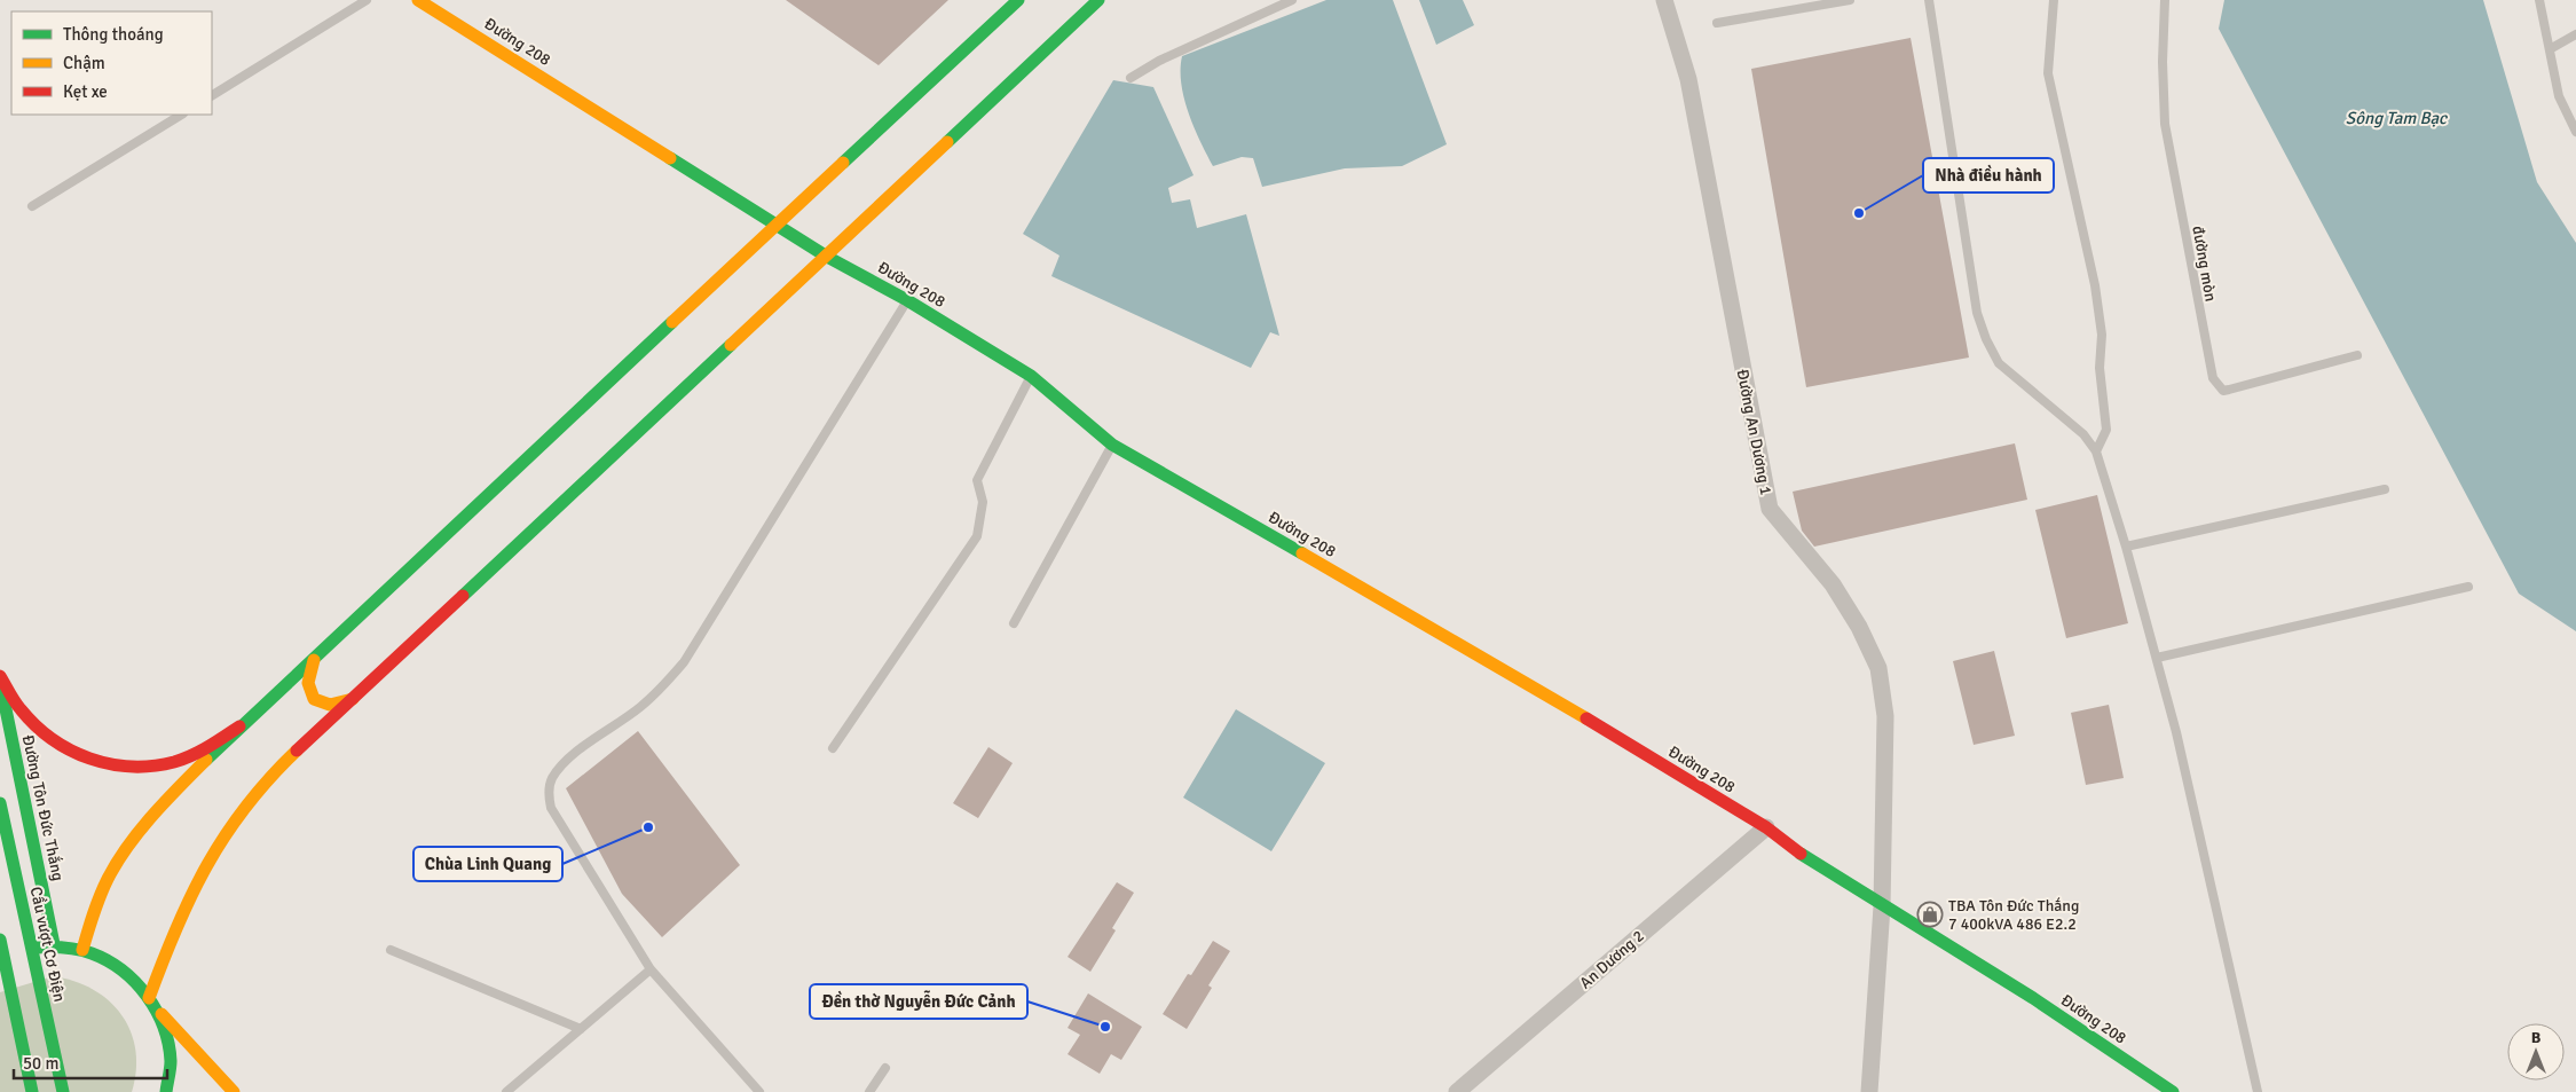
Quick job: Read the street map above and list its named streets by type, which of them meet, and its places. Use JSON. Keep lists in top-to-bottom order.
{
  "streets": {
    "main road": ["Đường 208", "Đường Tôn Đức Thắng", "Cầu vượt Cơ Điện"],
    "street": ["Đường An Dương 1", "An Dương 2"],
    "lane": ["đường mòn"]
  },
  "crossings": [
    ["Đường 208", "Đường An Dương 1"],
    ["Đường 208", "An Dương 2"]
  ],
  "water": ["Sông Tam Bạc"],
  "places": {
    "other": ["Nhà điều hành", "Chùa Linh Quang", "Đền thờ Nguyễn Đức Cảnh"],
    "shop": ["TBA Tôn Đức Thắng 7 400kVA 486 E2.2"]
  },
  "legend": ["Thông thoáng", "Chậm", "Kẹt xe"],
  "scale_bar": "50 m",
  "north": "top"
}
